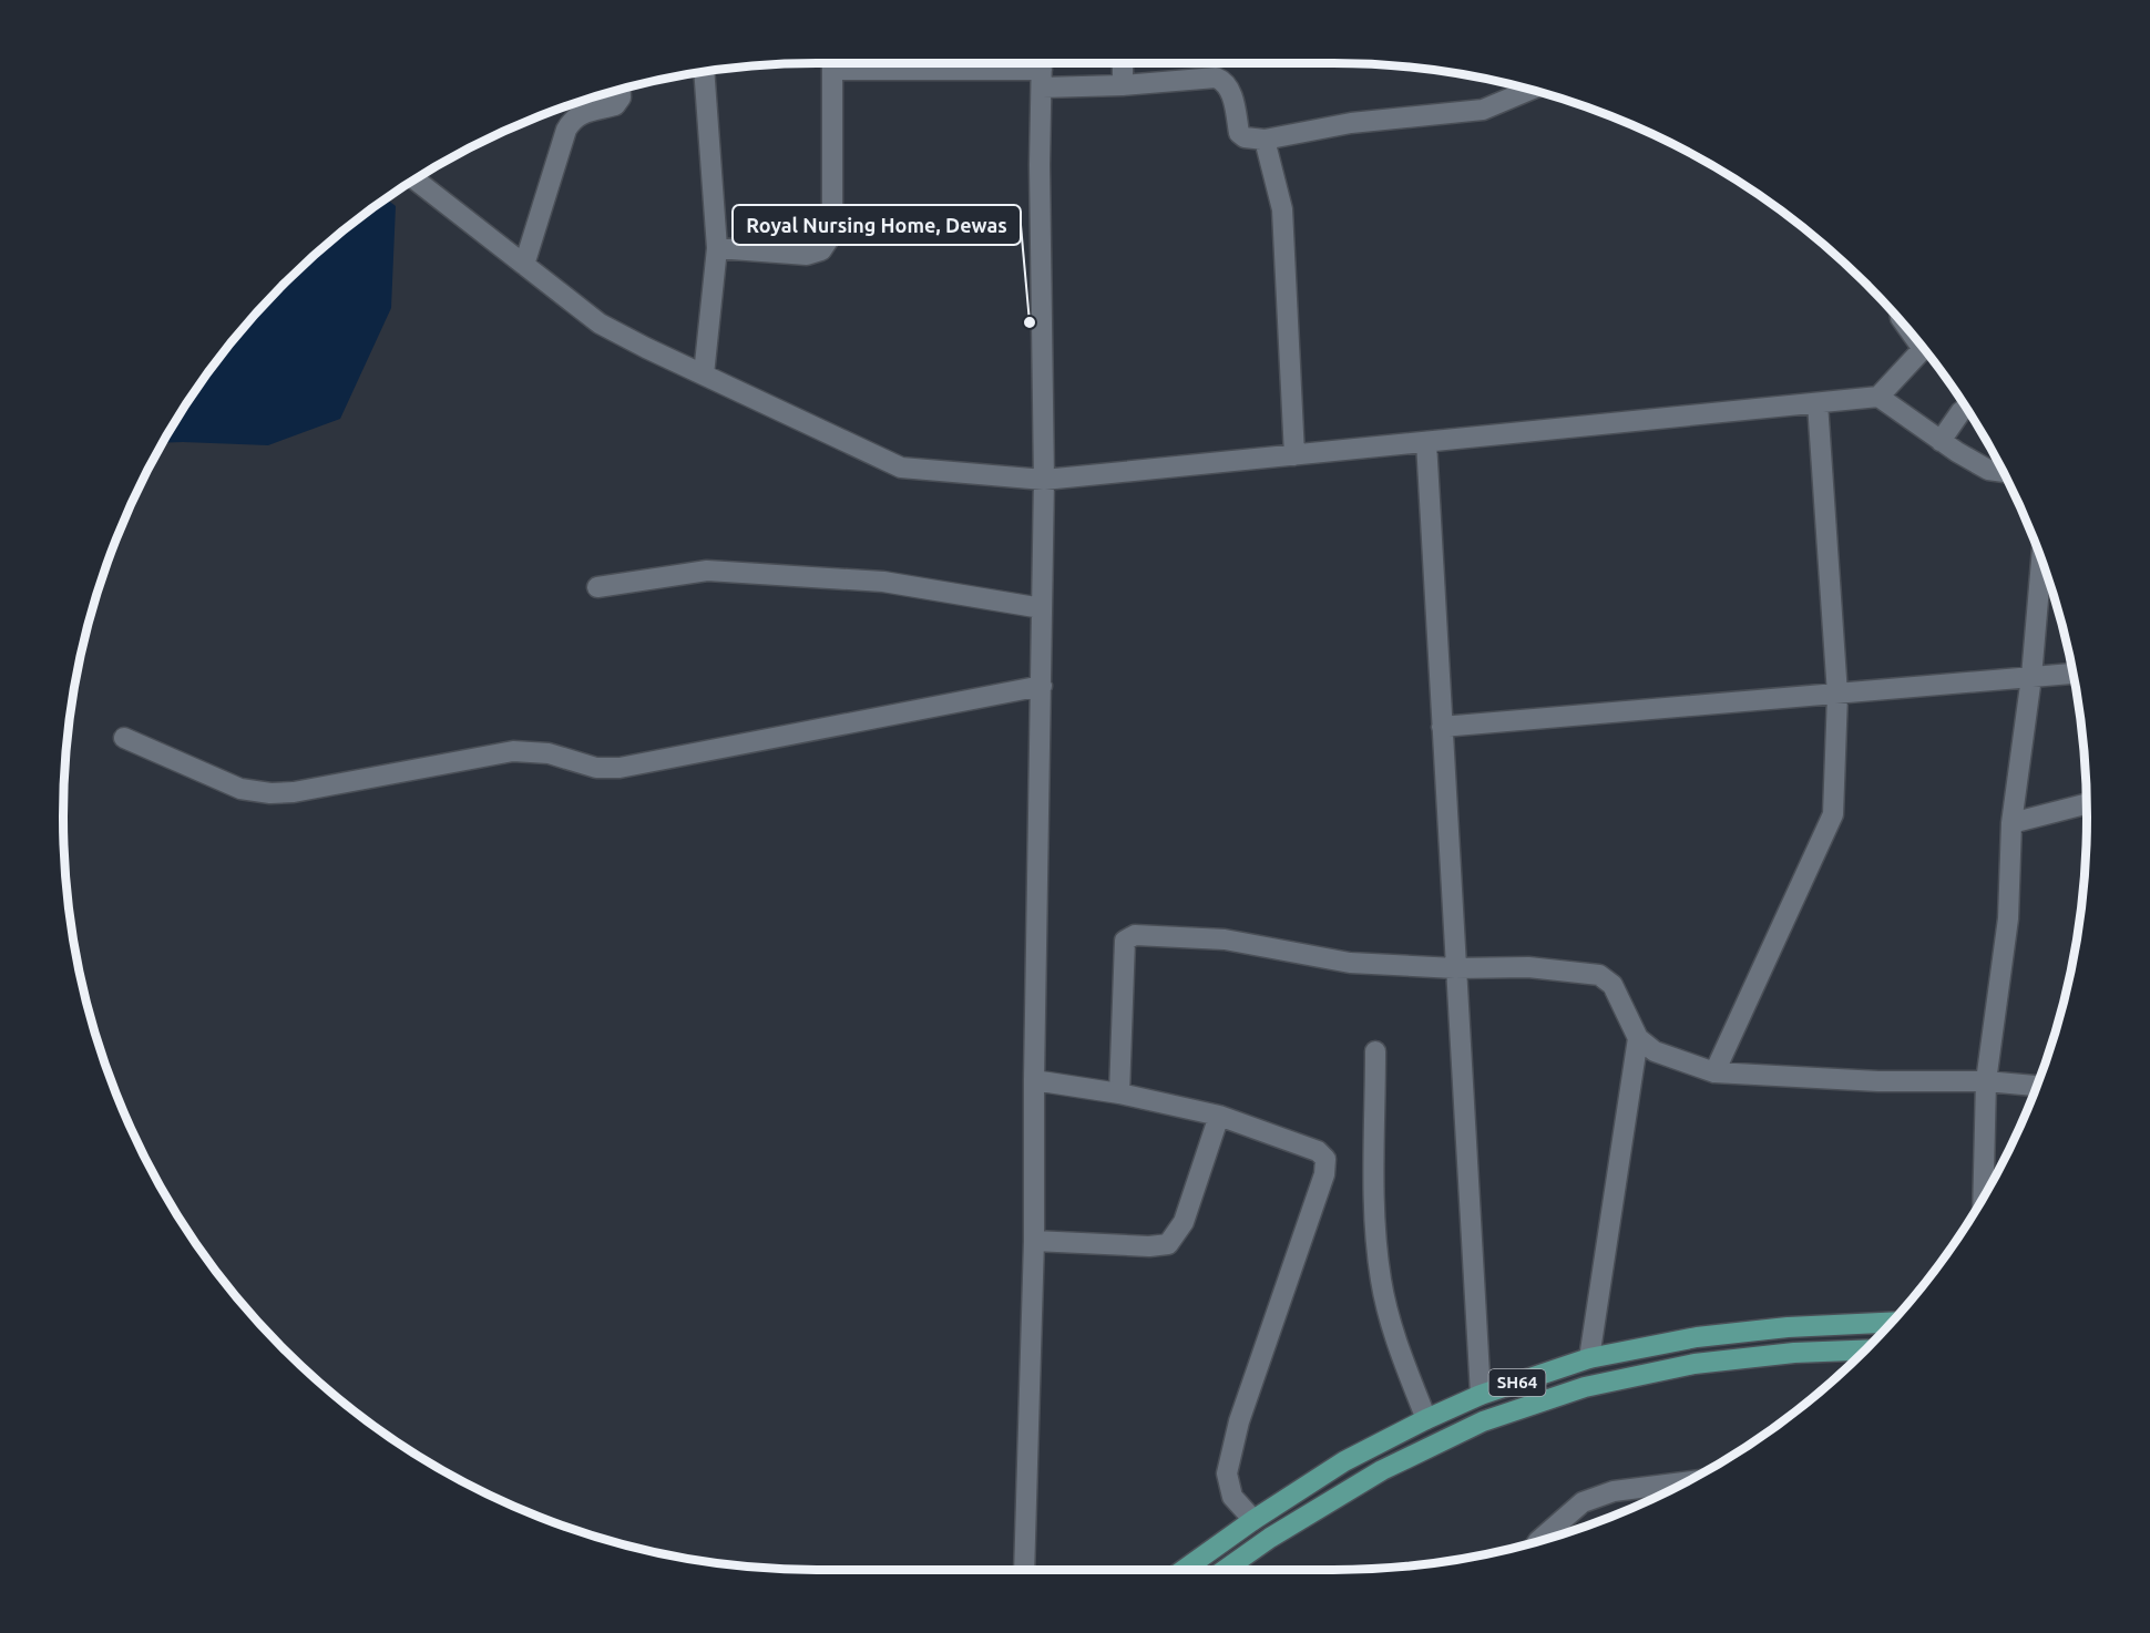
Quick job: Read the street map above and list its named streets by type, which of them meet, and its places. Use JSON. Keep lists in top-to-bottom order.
{
  "streets": {
    "main road": ["SH64"]
  },
  "places": ["Royal Nursing Home, Dewas"]
}
